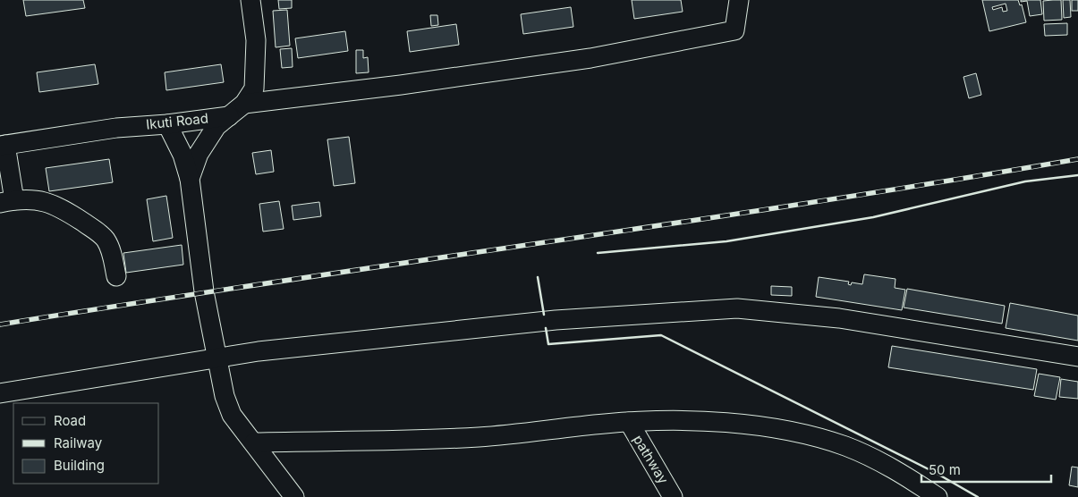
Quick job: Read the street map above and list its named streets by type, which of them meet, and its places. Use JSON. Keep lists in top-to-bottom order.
{
  "streets": {
    "street": ["Ikuti Road", "pathway"]
  },
  "legend": ["Road", "Railway", "Building"],
  "scale_bar": "50 m"
}
